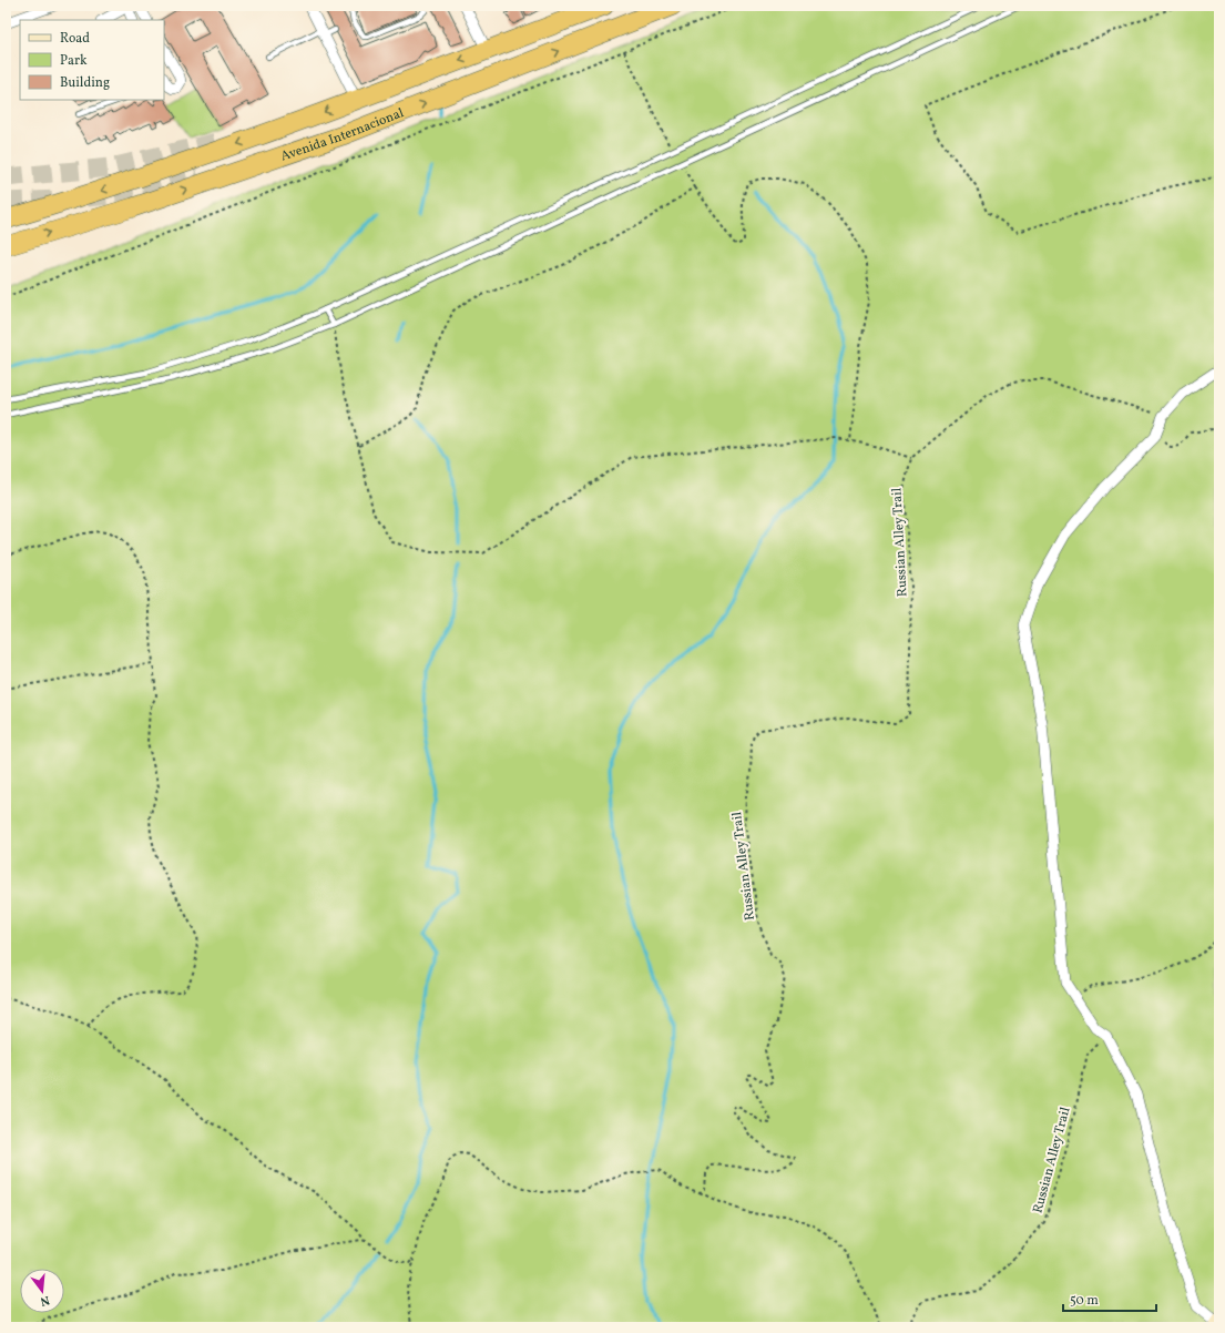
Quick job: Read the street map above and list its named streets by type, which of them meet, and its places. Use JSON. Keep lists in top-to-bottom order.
{
  "streets": {
    "highway": ["Avenida Internacional"],
    "path": ["Russian Alley Trail"]
  },
  "legend": ["Road", "Park", "Building"],
  "scale_bar": "50 m",
  "north": "bottom"
}
